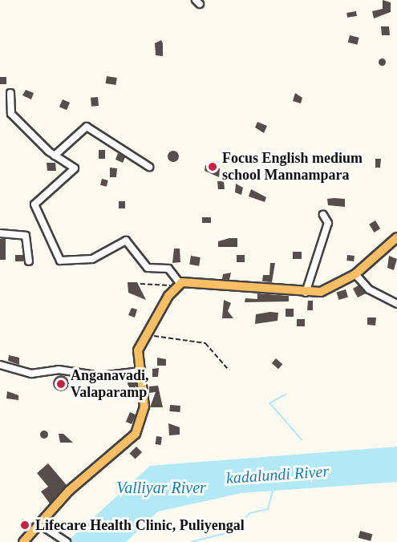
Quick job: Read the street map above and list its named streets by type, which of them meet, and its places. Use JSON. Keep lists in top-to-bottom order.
{
  "water": ["kadalundi River", "Valliyar River"],
  "places": ["Focus English medium school Mannampara", "Anganavadi, Valaparamp", "Lifecare Health Clinic, Puliyengal"]
}
